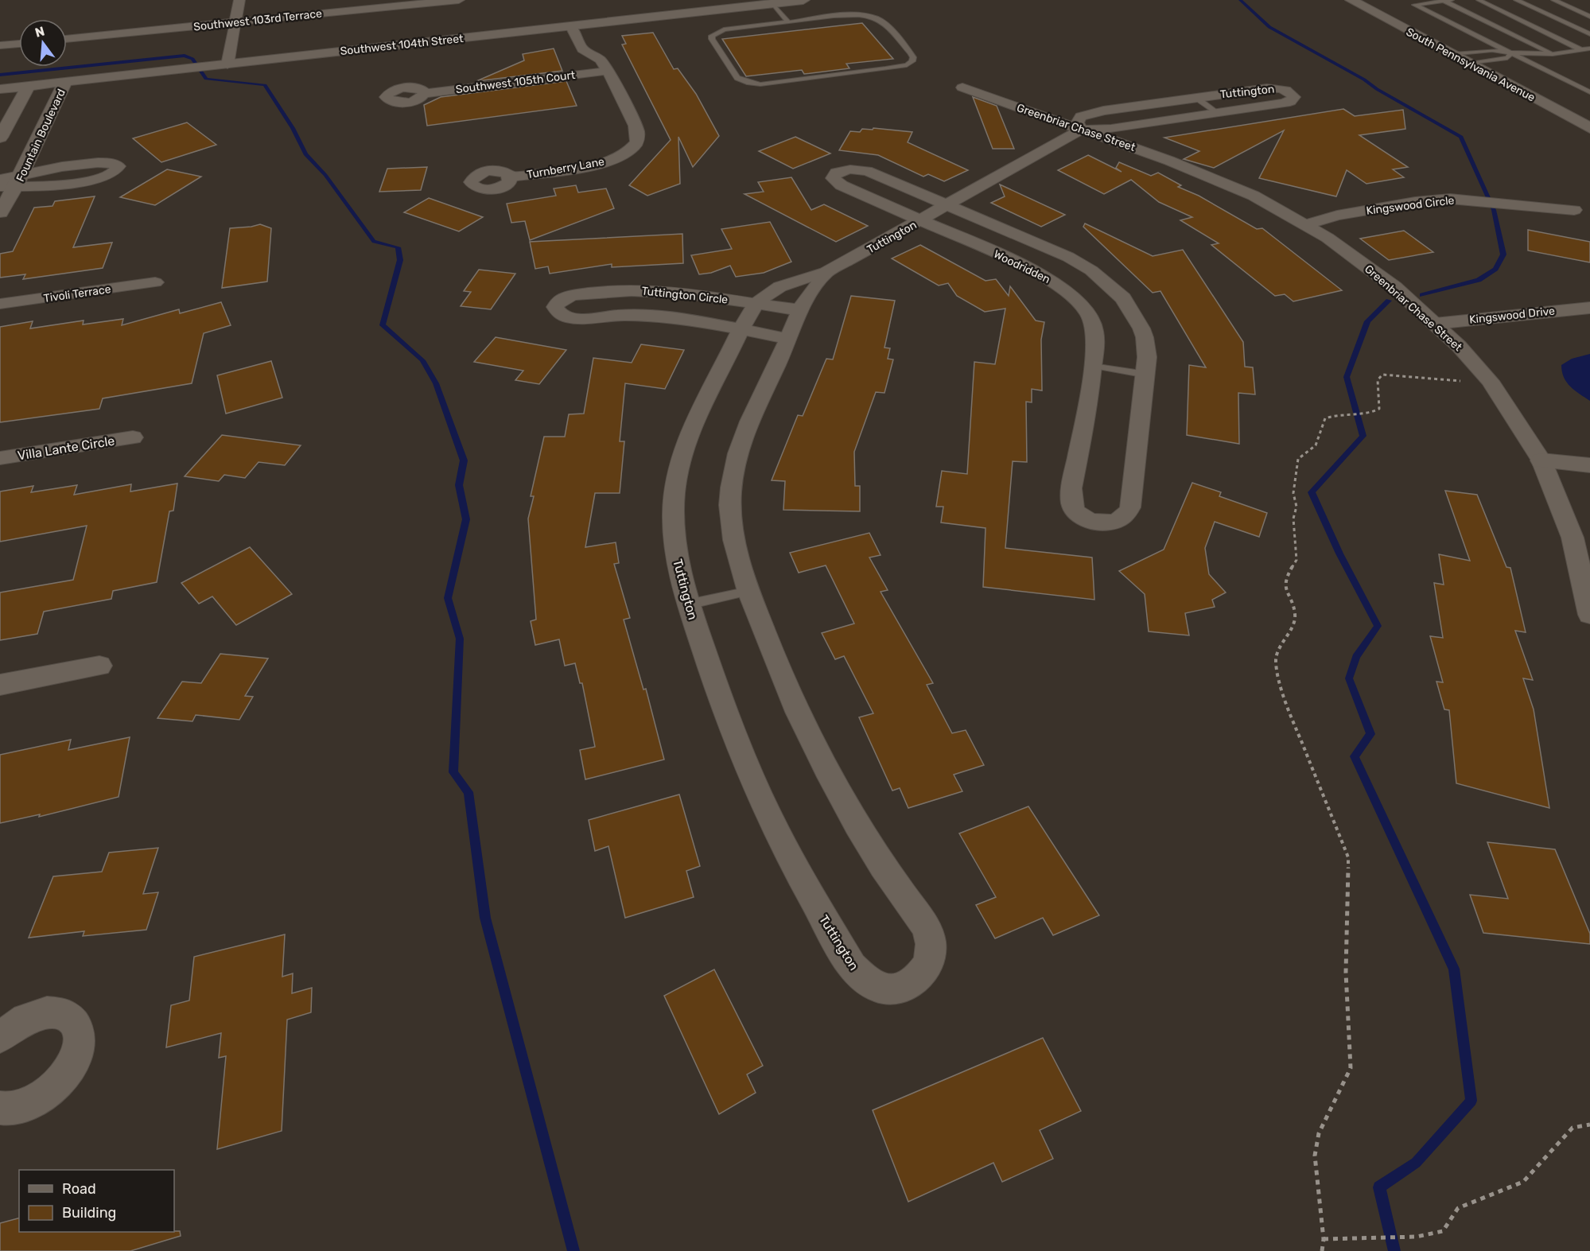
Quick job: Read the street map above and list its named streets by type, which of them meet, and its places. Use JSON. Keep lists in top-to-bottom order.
{
  "streets": {
    "main road": [
      "Southwest 104th Street",
      "South Pennsylvania Avenue",
      "Fountain Boulevard",
      "Kingswood Drive"
    ],
    "street": [
      "Southwest 103rd Terrace",
      "Southwest 105th Court",
      "Tuttington",
      "Greenbriar Chase Street",
      "Turnberry Lane",
      "Kingswood Circle",
      "Woodridden",
      "Tivoli Terrace",
      "Tuttington Circle",
      "Villa Lante Circle"
    ]
  },
  "crossings": [
    ["Southwest 104th Street", "Fountain Boulevard"],
    ["Southwest 104th Street", "Turnberry Lane"],
    ["Southwest 105th Court", "Turnberry Lane"],
    ["Tuttington", "Greenbriar Chase Street"],
    ["Tuttington", "Woodridden"],
    ["Tuttington", "Tuttington Circle"],
    ["Greenbriar Chase Street", "Kingswood Circle"],
    ["Greenbriar Chase Street", "Kingswood Drive"]
  ],
  "legend": ["Road", "Building"],
  "north": "top"
}
